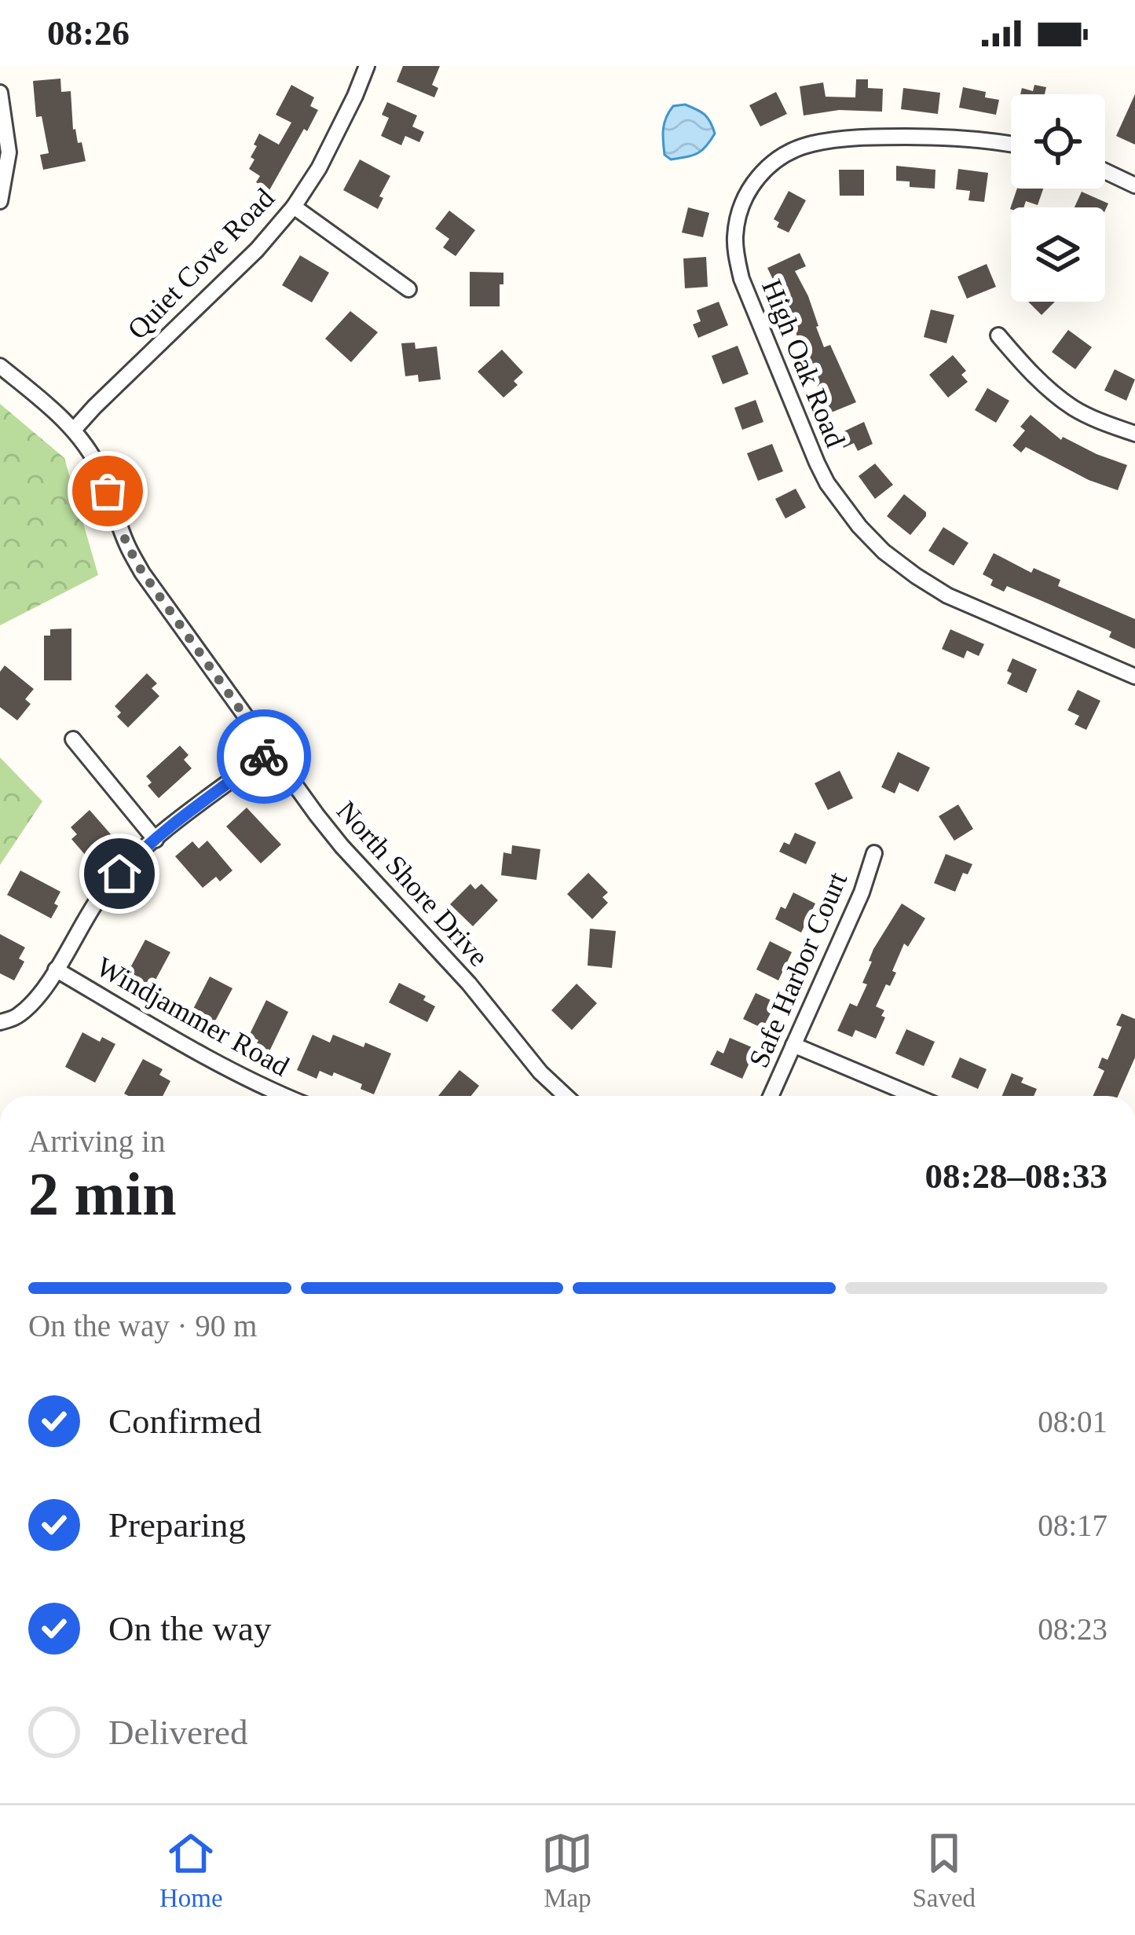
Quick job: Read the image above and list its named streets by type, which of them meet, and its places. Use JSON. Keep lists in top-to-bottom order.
{
  "streets": {
    "street": [
      "Quiet Cove Road",
      "High Oak Road",
      "North Shore Drive",
      "Safe Harbor Court",
      "Windjammer Road"
    ]
  },
  "crossings": [
    ["Quiet Cove Road", "North Shore Drive"]
  ],
  "page": {
    "status": "08:26",
    "heading": ["2 min", "Arriving in", "08:28–08:33"],
    "bar": "On the way · 90 m",
    "list": [
      ["Confirmed", "08:01"],
      ["Preparing", "08:17"],
      ["On the way", "08:23"],
      "Delivered"
    ],
    "tabs": ["Home", "Map", "Saved"]
  }
}
